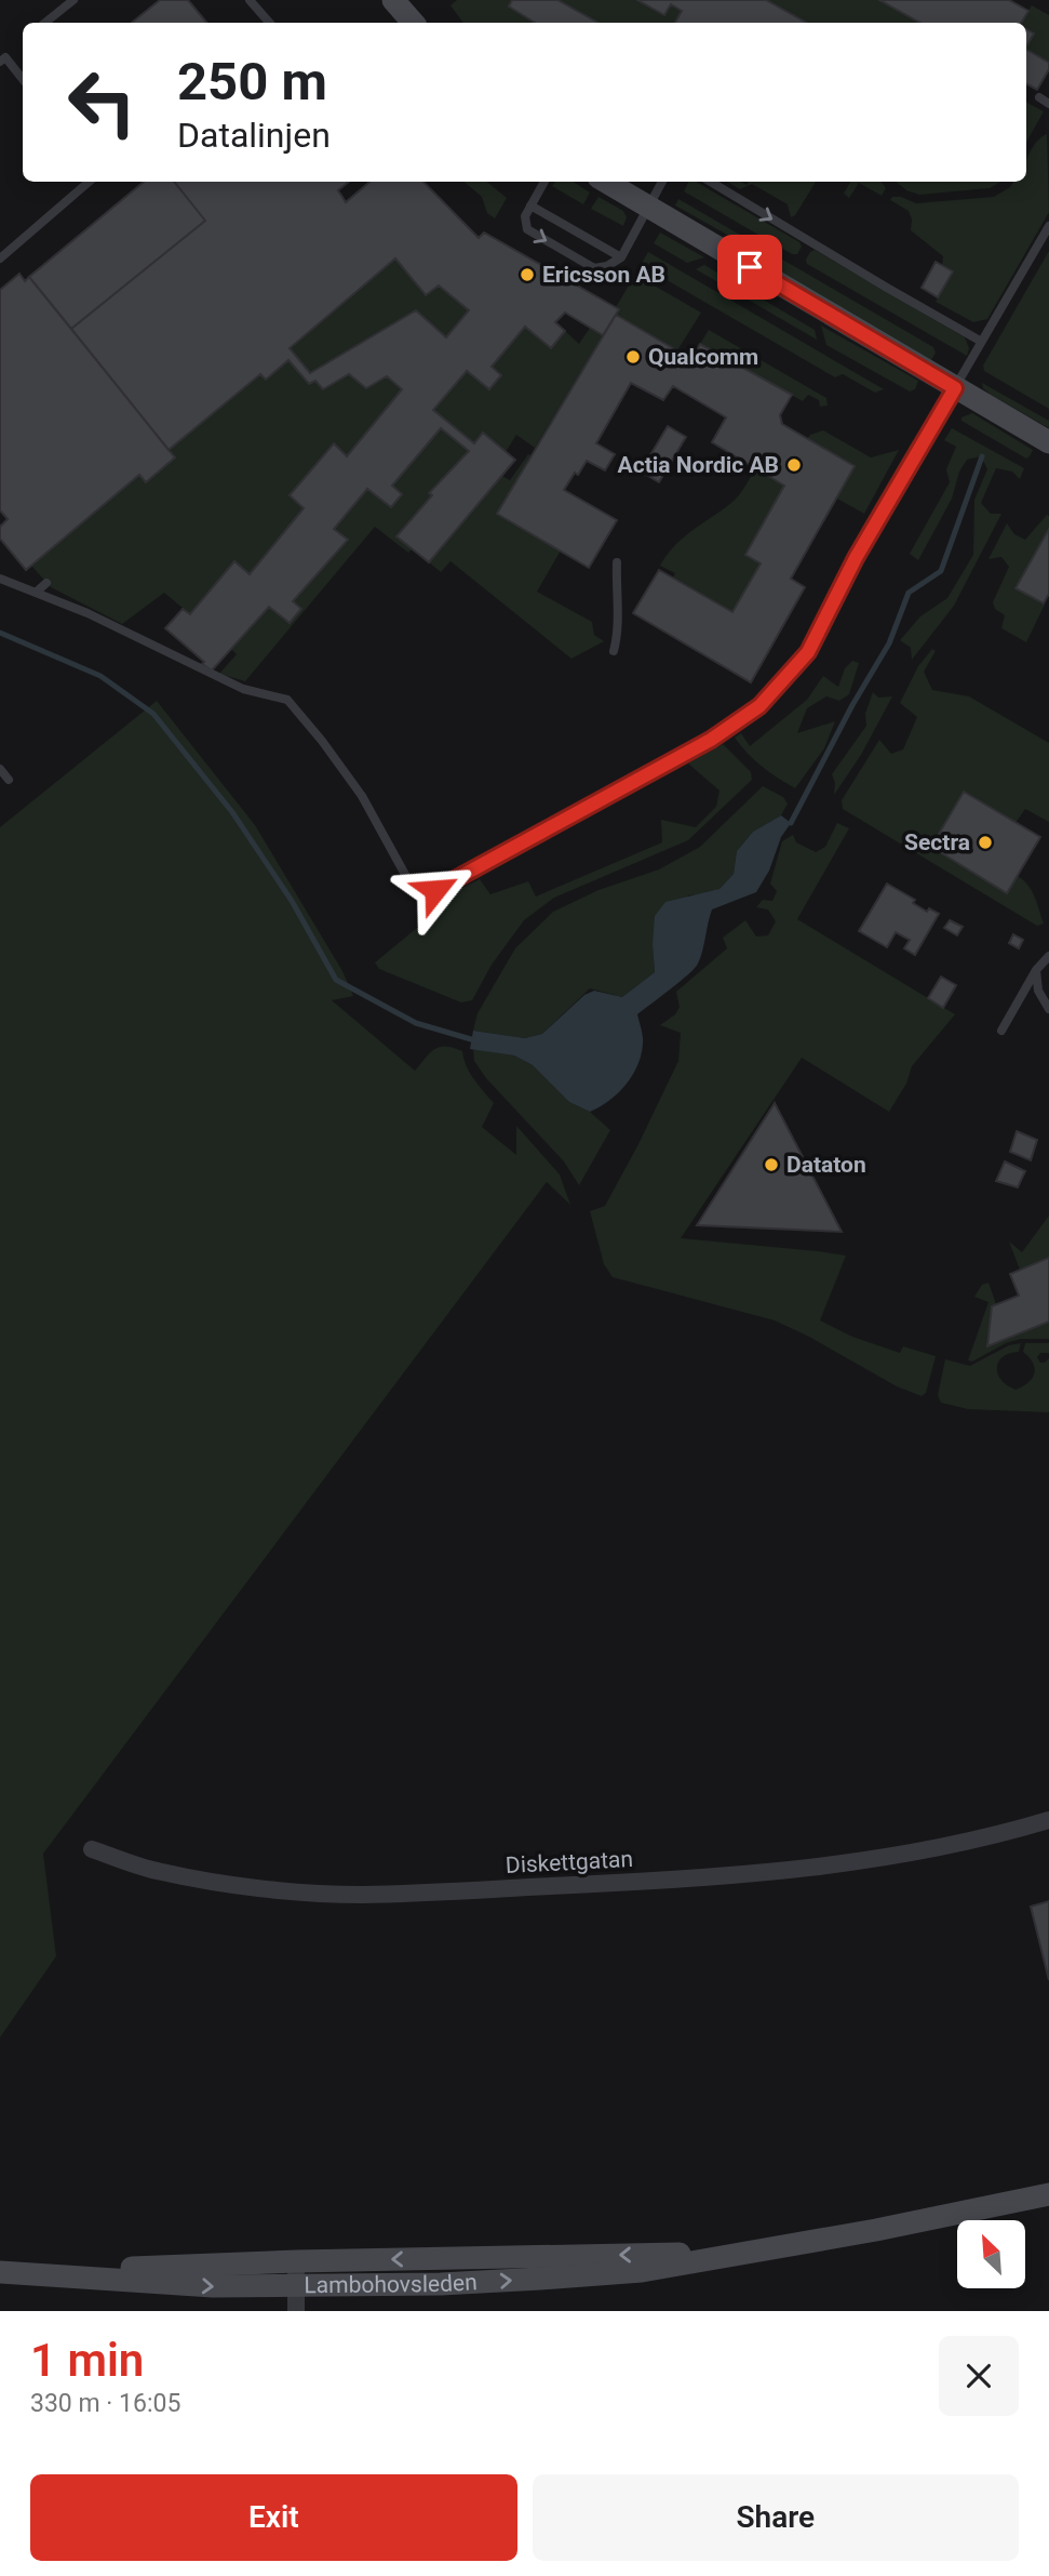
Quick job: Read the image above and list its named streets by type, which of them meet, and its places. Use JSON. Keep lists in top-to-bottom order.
{
  "streets": {
    "main road": ["Lambohovsleden"],
    "street": ["Diskettgatan"]
  },
  "places": [
    "Ericsson AB",
    "Qualcomm",
    "Actia Nordic AB",
    "Sectra",
    "Dataton"
  ],
  "north": "top left",
  "page": {
    "turn": ["250 m", "Datalinjen"],
    "heading": ["1 min", "330 m · 16:05"],
    "buttons": ["Exit", "Share"]
  }
}
